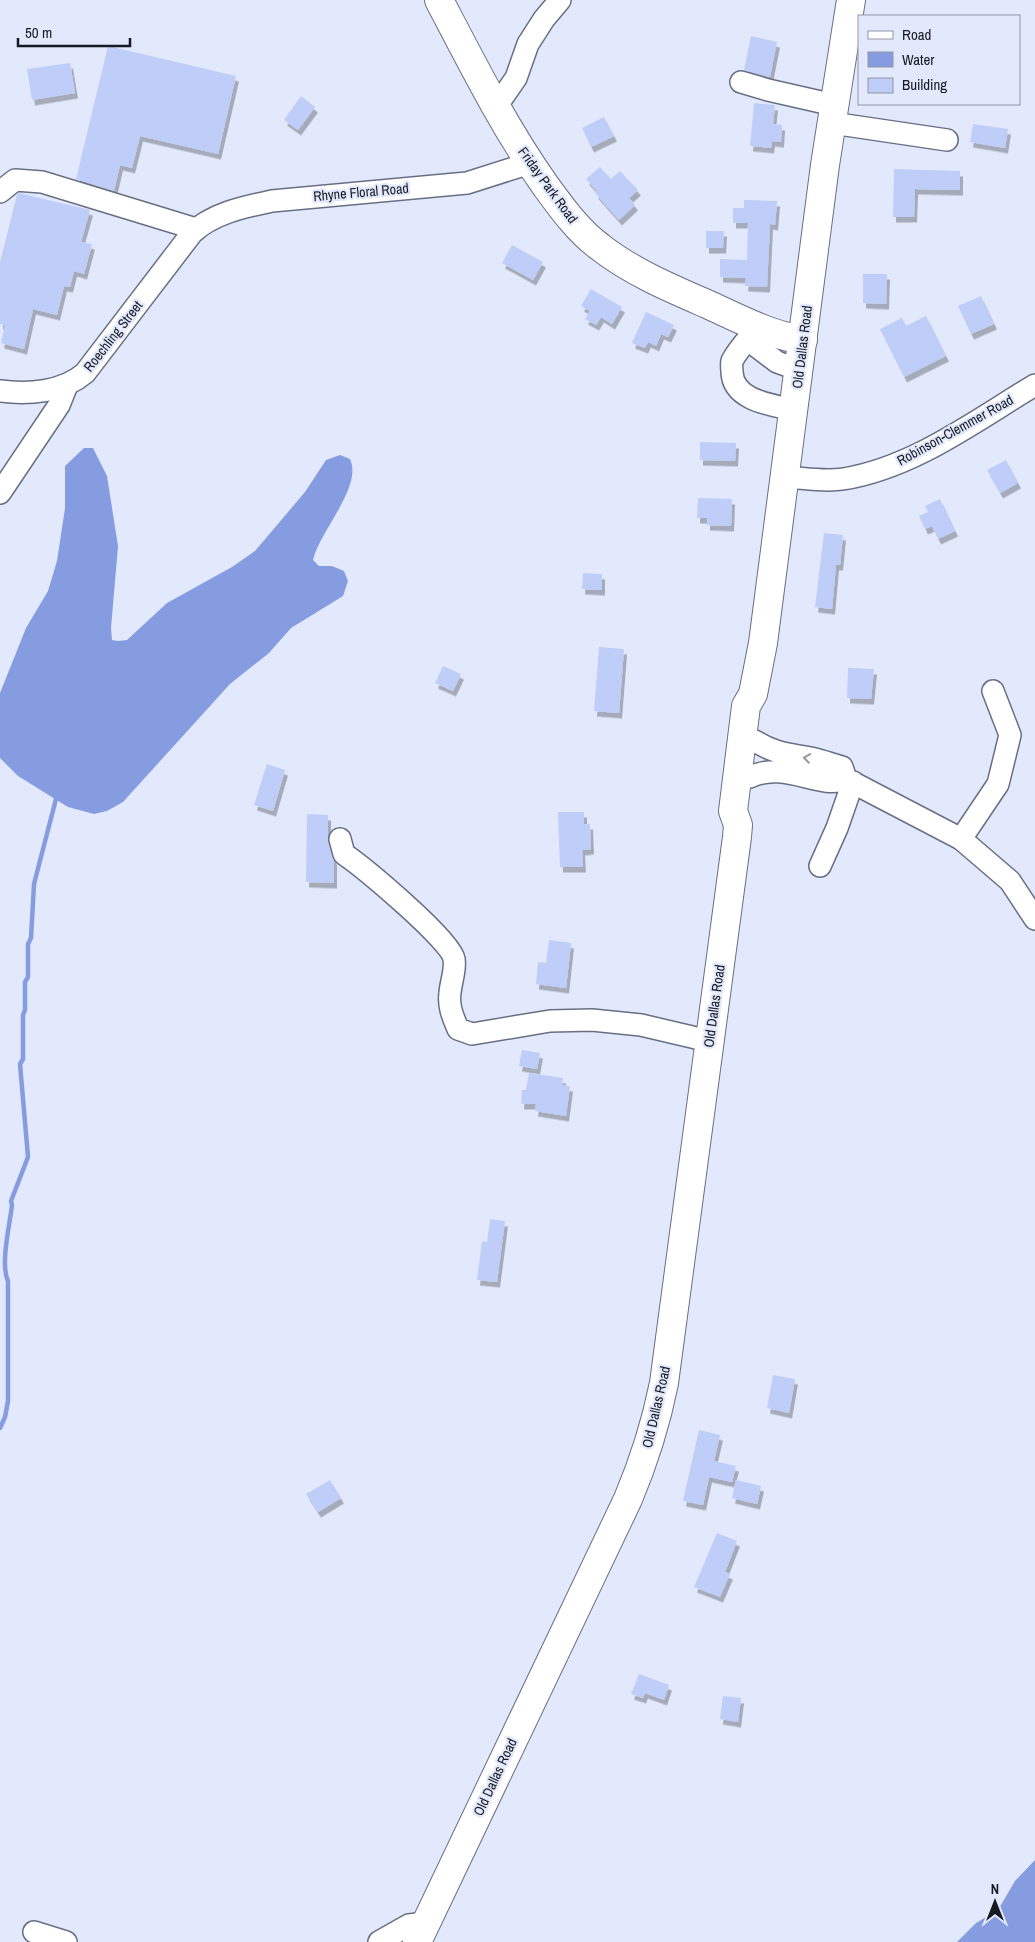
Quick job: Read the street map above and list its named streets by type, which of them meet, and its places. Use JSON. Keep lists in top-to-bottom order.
{
  "streets": {
    "main road": ["Friday Park Road", "Old Dallas Road"],
    "street": ["Rhyne Floral Road", "Roechling Street", "Robinson-Clemmer Road"]
  },
  "crossings": [
    ["Friday Park Road", "Rhyne Floral Road"],
    ["Friday Park Road", "Old Dallas Road"],
    ["Rhyne Floral Road", "Roechling Street"],
    ["Old Dallas Road", "Robinson-Clemmer Road"]
  ],
  "legend": ["Road", "Water", "Building"],
  "scale_bar": "50 m",
  "north": "top"
}
